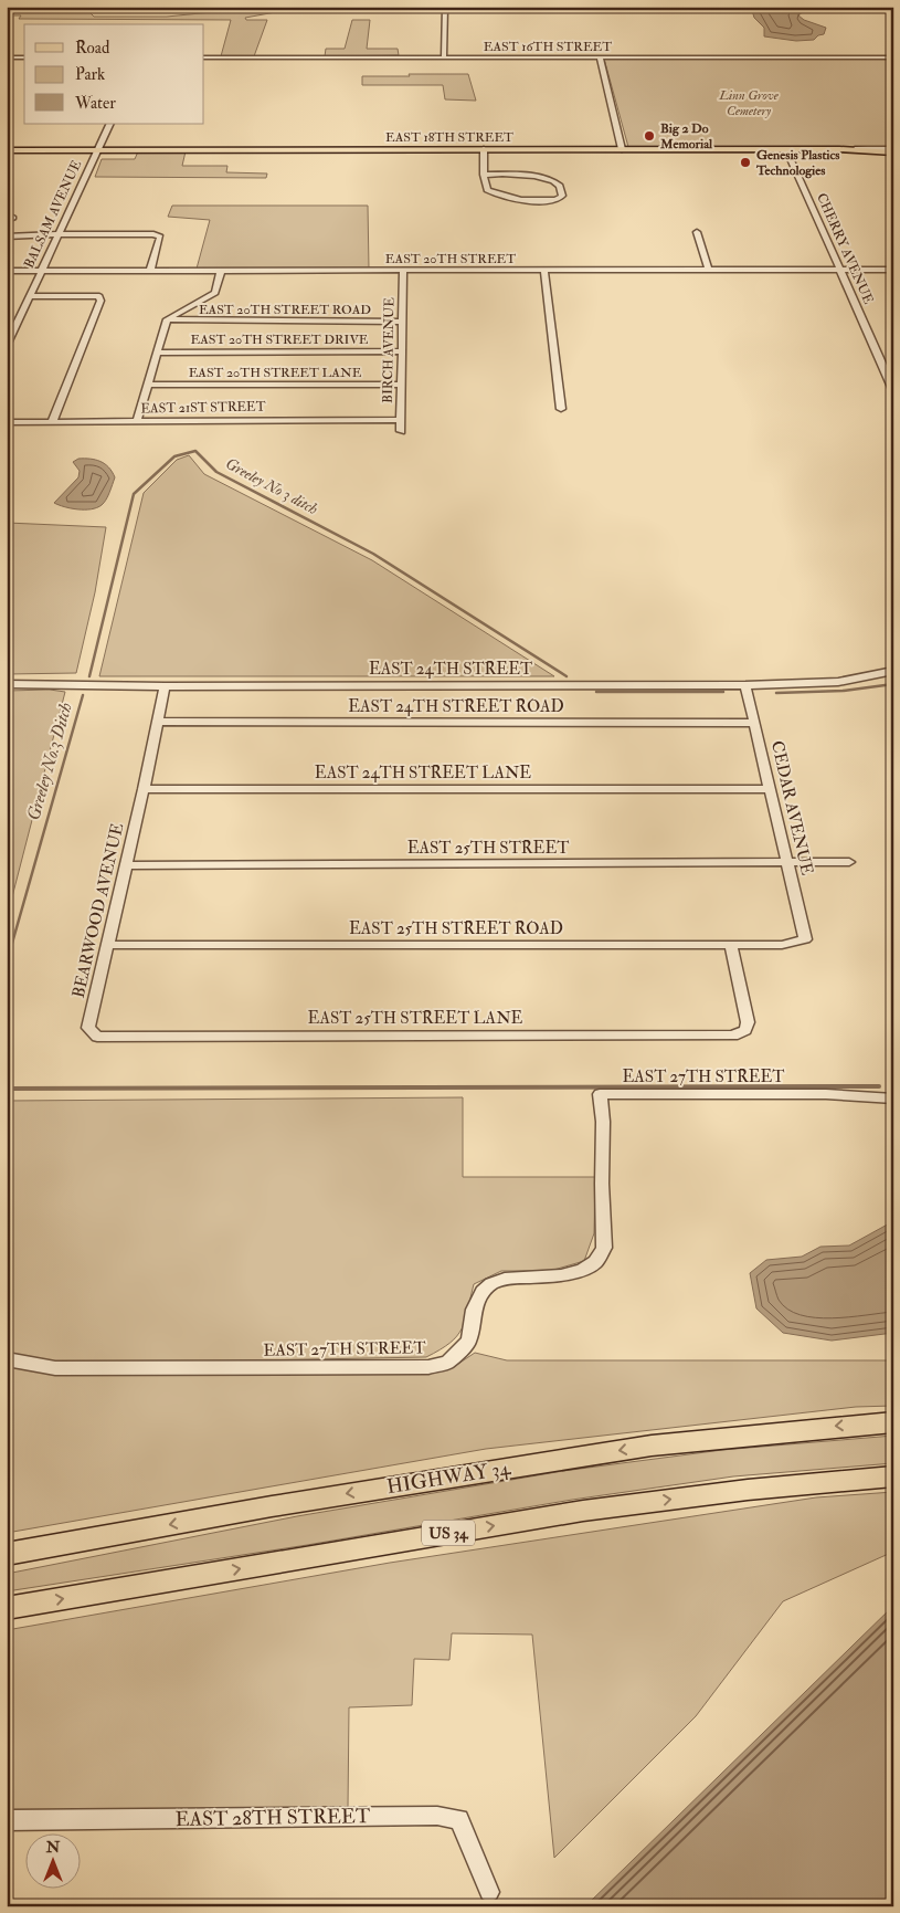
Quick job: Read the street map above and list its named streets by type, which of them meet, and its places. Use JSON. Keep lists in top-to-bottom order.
{
  "streets": {
    "highway": ["HIGHWAY 34", "US 34"],
    "main road": ["EAST 18TH STREET"],
    "street": [
      "EAST 16TH STREET",
      "BALSAM AVENUE",
      "CHERRY AVENUE",
      "EAST 20TH STREET",
      "EAST 20TH STREET ROAD",
      "EAST 20TH STREET DRIVE",
      "BIRCH AVENUE",
      "EAST 20TH STREET LANE",
      "EAST 21ST STREET",
      "EAST 24TH STREET",
      "EAST 24TH STREET ROAD",
      "EAST 24TH STREET LANE",
      "CEDAR AVENUE",
      "EAST 25TH STREET",
      "BEARWOOD AVENUE",
      "EAST 25TH STREET ROAD",
      "EAST 25TH STREET LANE",
      "EAST 27TH STREET",
      "EAST 28TH STREET"
    ]
  },
  "crossings": [
    ["EAST 18TH STREET", "BALSAM AVENUE"],
    ["EAST 18TH STREET", "CHERRY AVENUE"],
    ["BALSAM AVENUE", "EAST 20TH STREET"],
    ["CHERRY AVENUE", "EAST 20TH STREET"],
    ["EAST 20TH STREET", "BIRCH AVENUE"],
    ["EAST 20TH STREET ROAD", "BIRCH AVENUE"],
    ["EAST 20TH STREET DRIVE", "BIRCH AVENUE"],
    ["BIRCH AVENUE", "EAST 20TH STREET LANE"],
    ["BIRCH AVENUE", "EAST 21ST STREET"],
    ["EAST 24TH STREET", "CEDAR AVENUE"],
    ["EAST 24TH STREET ROAD", "CEDAR AVENUE"],
    ["EAST 24TH STREET LANE", "CEDAR AVENUE"],
    ["EAST 24TH STREET LANE", "BEARWOOD AVENUE"],
    ["CEDAR AVENUE", "EAST 25TH STREET"],
    ["CEDAR AVENUE", "EAST 25TH STREET ROAD"],
    ["EAST 25TH STREET", "BEARWOOD AVENUE"],
    ["BEARWOOD AVENUE", "EAST 25TH STREET ROAD"],
    ["BEARWOOD AVENUE", "EAST 25TH STREET LANE"],
    ["EAST 25TH STREET ROAD", "EAST 25TH STREET LANE"]
  ],
  "water": ["Greeley No 3 ditch", "Greeley No.3 Ditch"],
  "parks": ["Linn Grove Cemetery"],
  "places": ["Big 2 Do Memorial", "Genesis Plastics Technologies"],
  "legend": ["Road", "Park", "Water"],
  "north": "top"
}
